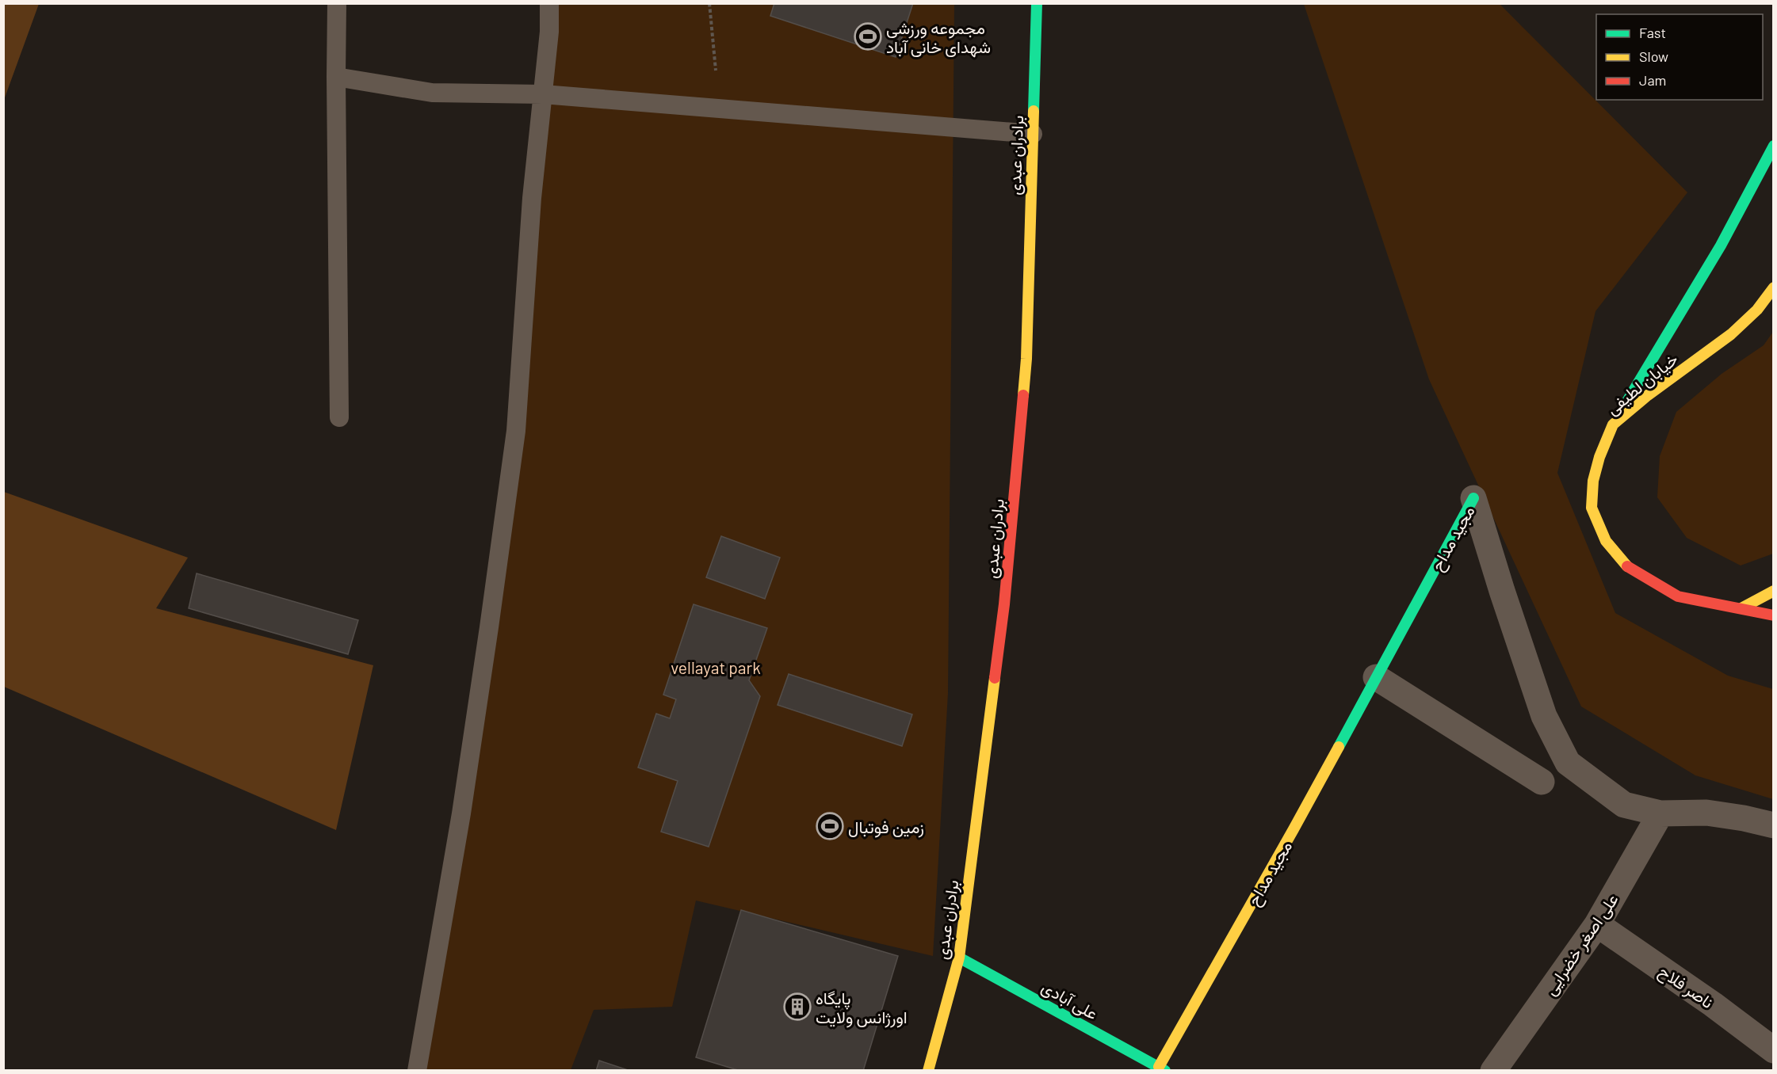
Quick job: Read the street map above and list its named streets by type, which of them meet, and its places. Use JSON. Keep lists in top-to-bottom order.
{
  "streets": {
    "main road": [
      "برادران عبدی",
      "خیابان لطیفی",
      "مجید مداح",
      "علی آبادی"
    ],
    "street": ["علی اصغر خضرایی", "ناصر فلاح"]
  },
  "crossings": [
    ["برادران عبدی", "علی آبادی"],
    ["مجید مداح", "علی آبادی"],
    ["علی اصغر خضرایی", "ناصر فلاح"]
  ],
  "parks": ["vellayat park"],
  "places": {
    "sports": ["مجموعه ورزشی شهدای خانی آباد", "زمین فوتبال"],
    "building": ["پایگاه اورژانس ولایت"]
  },
  "legend": ["Fast", "Slow", "Jam"]
}
